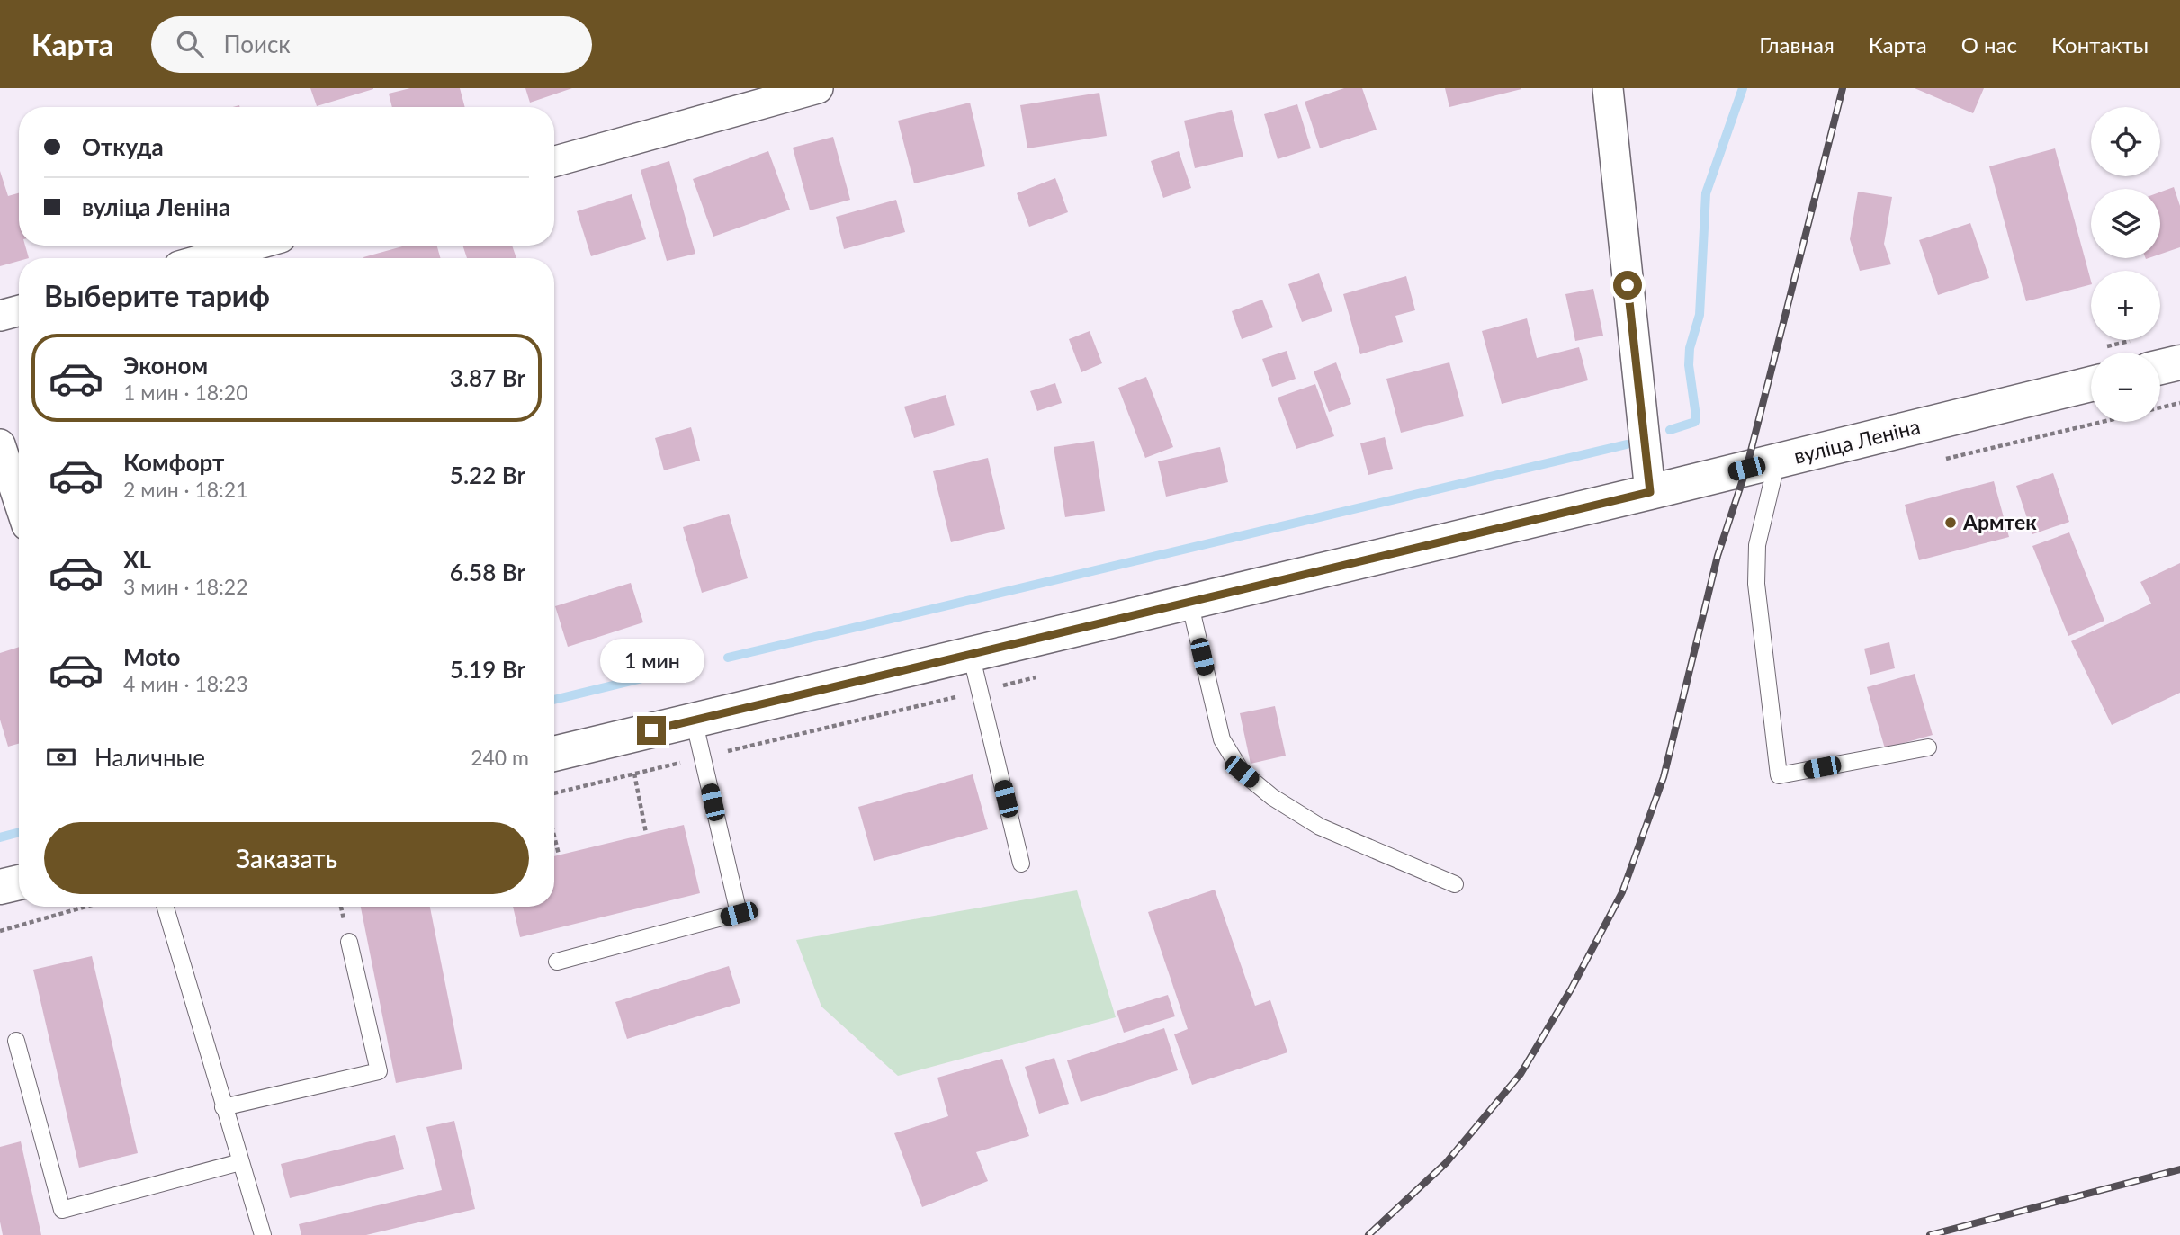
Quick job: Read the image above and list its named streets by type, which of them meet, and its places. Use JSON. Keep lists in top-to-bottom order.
{
  "streets": {
    "main road": ["вуліца Леніна"]
  },
  "places": ["Армтек"],
  "page": {
    "header": "Карта",
    "search": "Поиск",
    "nav": [
      "Главная",
      "Карта",
      "О нас",
      "Контакты"
    ],
    "map_buttons": ["+", "−"],
    "banner": ["Откуда", "вуліца Леніна"],
    "heading": "Выберите тариф",
    "list": [
      {
        "name": "Эконом",
        "note": "1 мин · 18:20",
        "value": "3.87 Br"
      },
      {
        "name": "Комфорт",
        "note": "2 мин · 18:21",
        "value": "5.22 Br"
      },
      {
        "name": "XL",
        "note": "3 мин · 18:22",
        "value": "6.58 Br"
      },
      {
        "name": "Moto",
        "note": "4 мин · 18:23",
        "value": "5.19 Br"
      }
    ],
    "bubble": "1 мин",
    "pay": ["Наличные", "240 m"],
    "buttons": "Заказать"
  }
}
